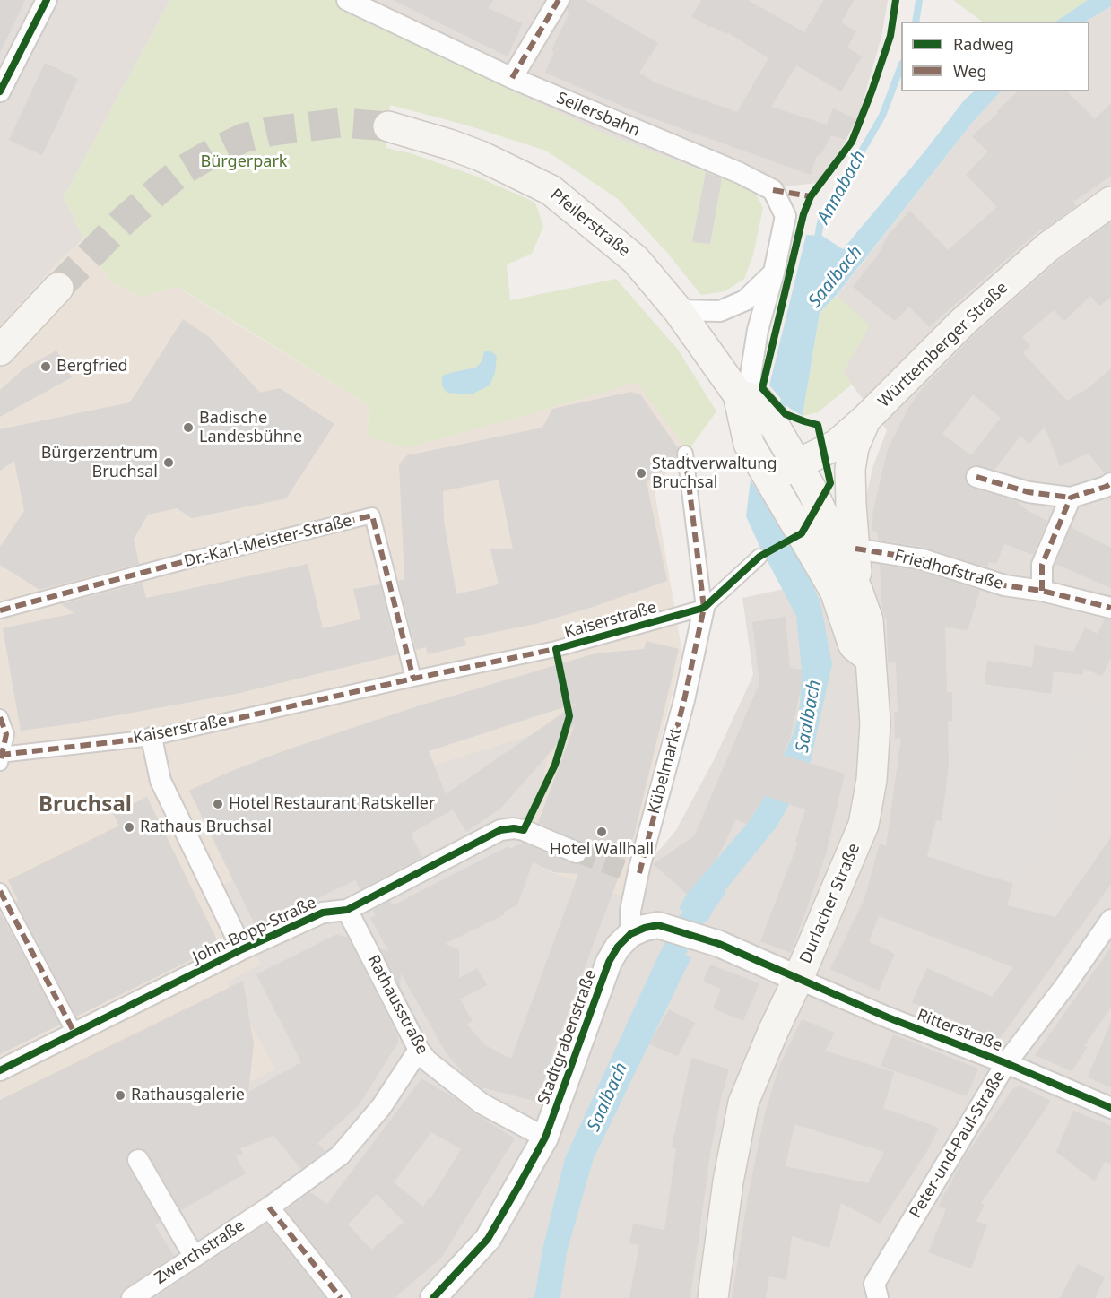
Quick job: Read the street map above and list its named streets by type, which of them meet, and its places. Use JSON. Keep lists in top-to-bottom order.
{
  "streets": {
    "main road": ["Pfeilerstraße", "Württemberger Straße", "Durlacher Straße"],
    "street": [
      "Seilersbahn",
      "Dr.-Karl-Meister-Straße",
      "Friedhofstraße",
      "Kaiserstraße",
      "Kübelmarkt",
      "John-Bopp-Straße",
      "Rathausstraße",
      "Ritterstraße",
      "Stadtgrabenstraße",
      "Peter-und-Paul-Straße",
      "Zwerchstraße"
    ]
  },
  "crossings": [
    ["Seilersbahn", "Pfeilerstraße"],
    ["Pfeilerstraße", "Württemberger Straße"],
    ["Pfeilerstraße", "Durlacher Straße"],
    ["Württemberger Straße", "Durlacher Straße"],
    ["Dr.-Karl-Meister-Straße", "Kaiserstraße"],
    ["Kaiserstraße", "Kübelmarkt"],
    ["Kübelmarkt", "Stadtgrabenstraße"],
    ["Durlacher Straße", "Ritterstraße"],
    ["John-Bopp-Straße", "Rathausstraße"],
    ["Rathausstraße", "Stadtgrabenstraße"],
    ["Rathausstraße", "Zwerchstraße"],
    ["Ritterstraße", "Peter-und-Paul-Straße"]
  ],
  "districts": ["Bruchsal"],
  "water": ["Annabach", "Saalbach"],
  "parks": ["Bürgerpark"],
  "places": [
    "Bergfried",
    "Badische Landesbühne",
    "Bürgerzentrum Bruchsal",
    "Stadtverwaltung Bruchsal",
    "Hotel Restaurant Ratskeller",
    "Rathaus Bruchsal",
    "Hotel Wallhall",
    "Rathausgalerie"
  ],
  "legend": ["Radweg", "Weg"]
}
